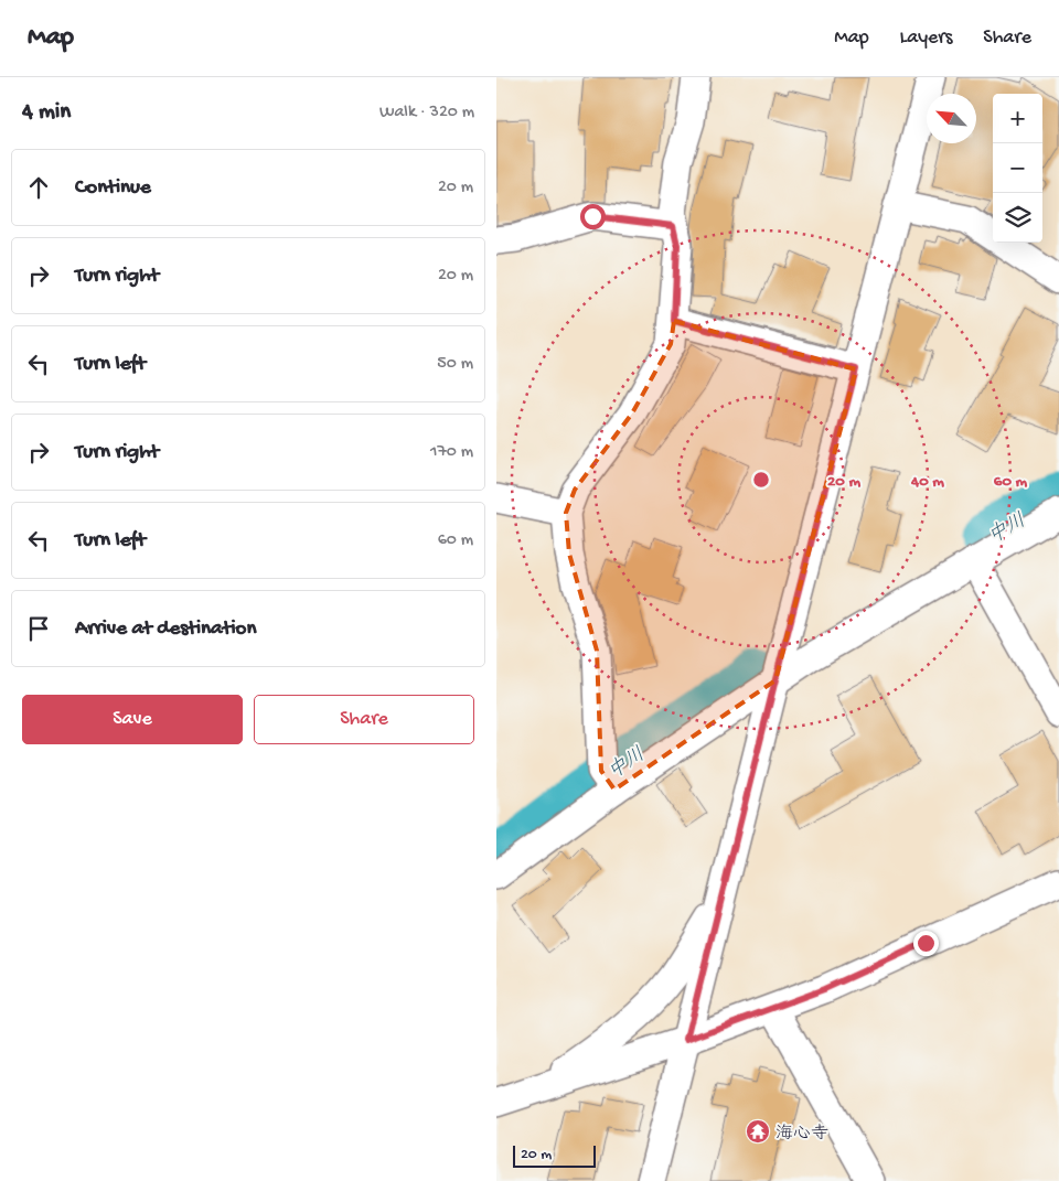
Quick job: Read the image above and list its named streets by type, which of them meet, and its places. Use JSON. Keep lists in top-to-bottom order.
{
  "water": ["中川"],
  "places": {
    "temple": ["海心寺"]
  },
  "scale_bar": "20 m",
  "north": "top left",
  "page": {
    "header": "Map",
    "nav": ["Map", "Layers", "Share"],
    "heading": ["4 min", "Walk · 320 m"],
    "map_buttons": ["+", "−"],
    "list": [
      ["Continue", "20 m"],
      ["Turn right", "20 m"],
      ["Turn left", "50 m"],
      ["Turn right", "170 m"],
      ["Turn left", "60 m"],
      "Arrive at destination"
    ],
    "buttons": ["Save", "Share"],
    "scale": "20 m"
  },
  "rings": ["20 m", "40 m", "60 m"]
}
